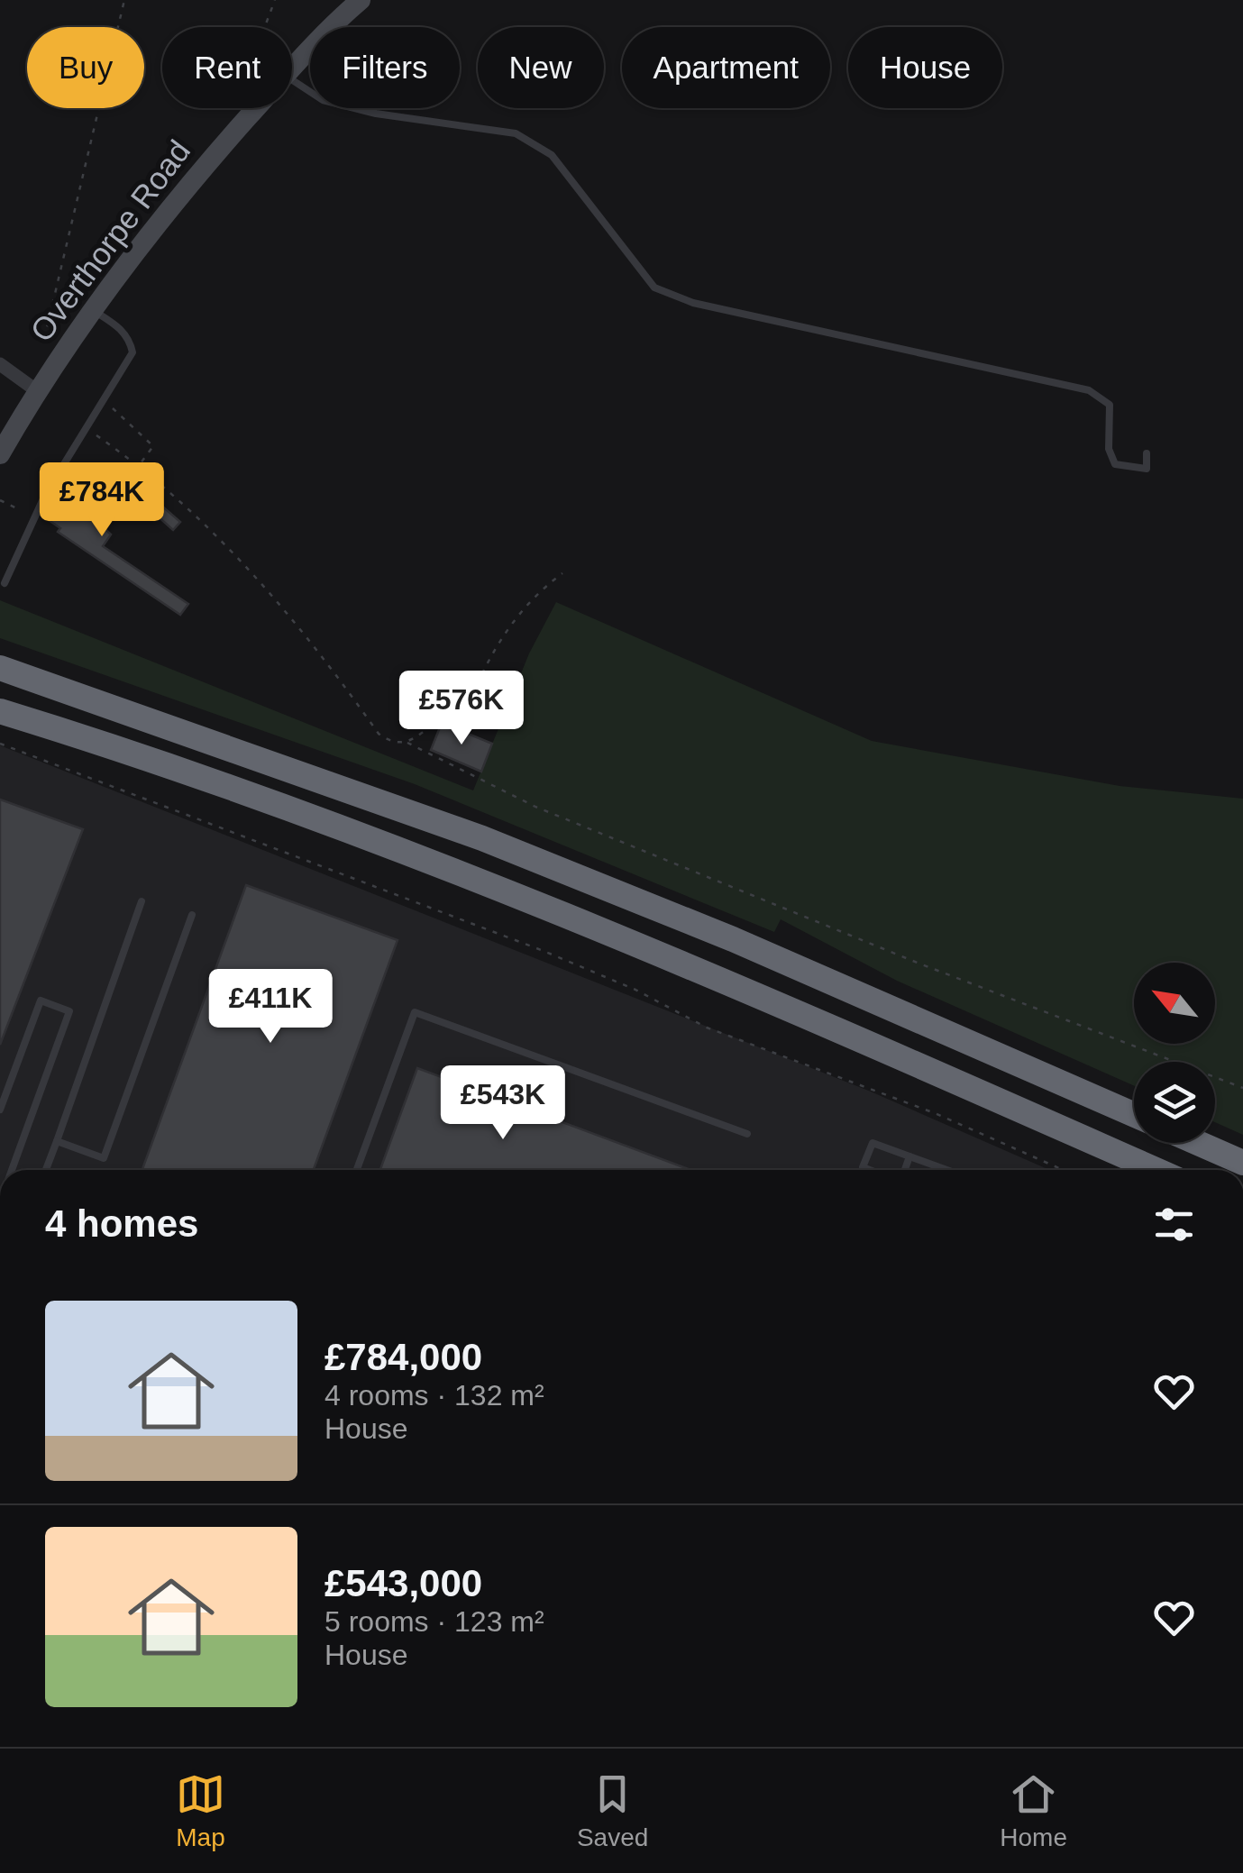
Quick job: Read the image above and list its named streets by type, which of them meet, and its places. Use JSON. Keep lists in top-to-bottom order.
{
  "streets": {
    "street": ["Overthorpe Road"]
  },
  "north": "top left",
  "page": {
    "chip": [
      "Buy",
      "Rent",
      "Filters",
      "New",
      "Apartment",
      "House"
    ],
    "price": [
      "£784K",
      "£576K",
      "£411K",
      "£543K"
    ],
    "heading": "4 homes",
    "list": [
      {
        "name": "£784,000",
        "note": "4 rooms · 132 m² · House"
      },
      {
        "name": "£543,000",
        "note": "5 rooms · 123 m² · House"
      }
    ],
    "tabs": ["Map", "Saved", "Home"]
  }
}
